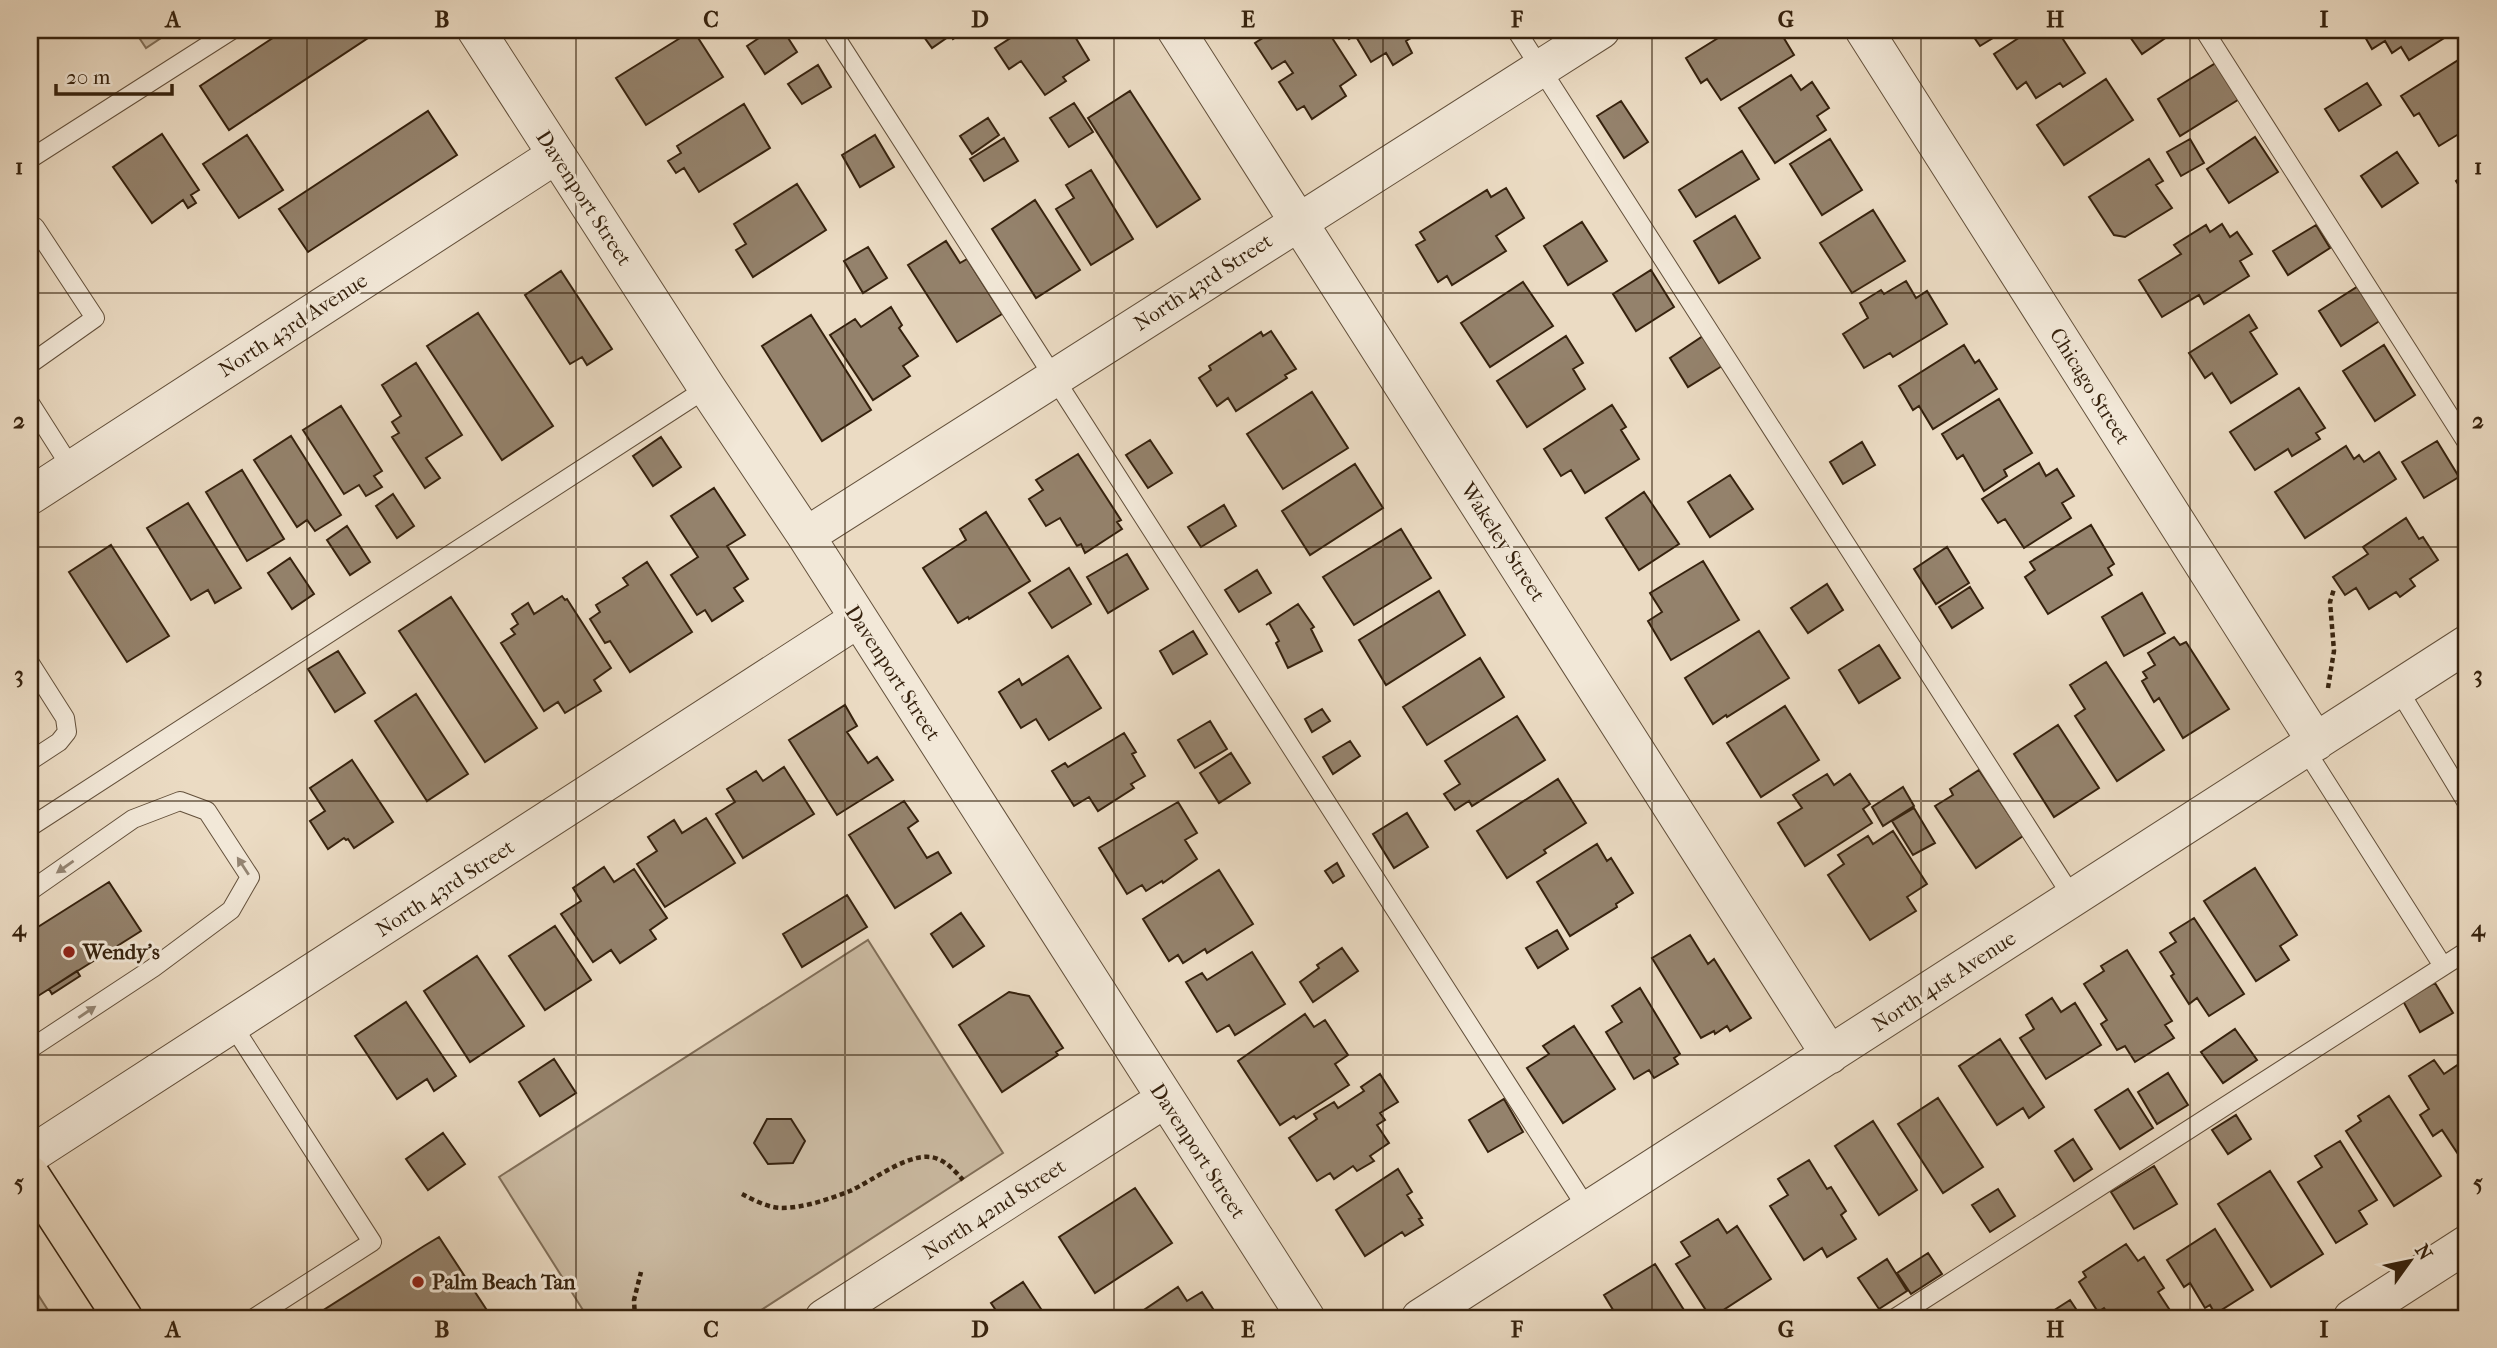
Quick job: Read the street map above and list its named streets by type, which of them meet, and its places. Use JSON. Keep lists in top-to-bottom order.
{
  "streets": {
    "street": [
      "Davenport Street",
      "North 43rd Street",
      "North 43rd Avenue",
      "Chicago Street",
      "Wakeley Street",
      "North 41st Avenue",
      "North 42nd Street"
    ]
  },
  "crossings": [
    ["Davenport Street", "North 43rd Street"],
    ["Davenport Street", "North 43rd Avenue"],
    ["Davenport Street", "North 42nd Street"],
    ["North 43rd Street", "Wakeley Street"],
    ["Chicago Street", "North 41st Avenue"],
    ["Wakeley Street", "North 41st Avenue"]
  ],
  "places": ["Wendy's", "Palm Beach Tan"],
  "scale_bar": "20 m",
  "north": "top right",
  "grid": {
    "columns": [
      "A",
      "B",
      "C",
      "D",
      "E",
      "F",
      "G",
      "H",
      "I"
    ],
    "rows": [
      "1",
      "2",
      "3",
      "4",
      "5"
    ]
  }
}
